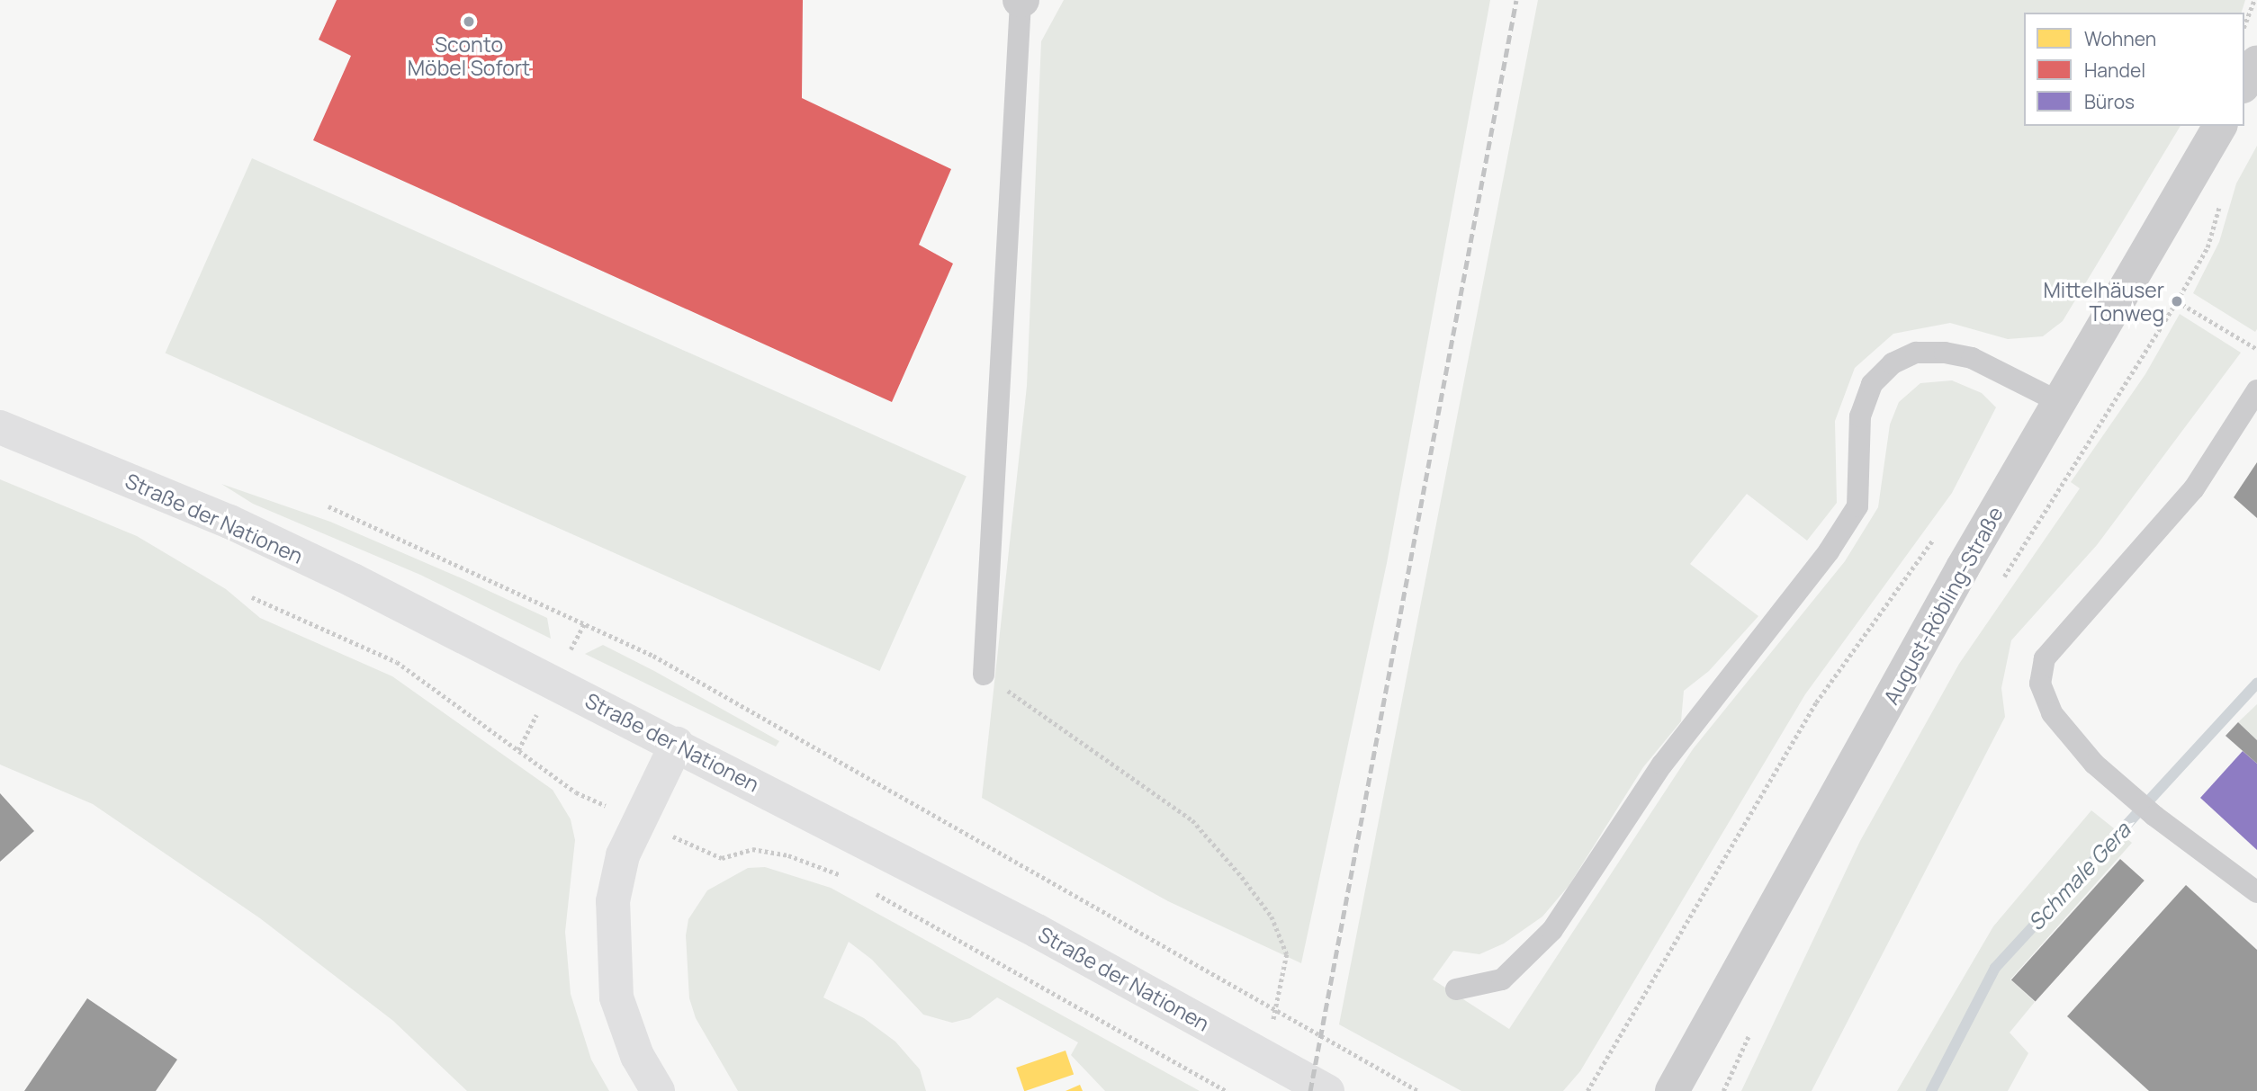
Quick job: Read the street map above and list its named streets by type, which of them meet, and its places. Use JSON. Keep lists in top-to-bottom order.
{
  "streets": {
    "main road": ["Straße der Nationen"],
    "street": ["August-Röbling-Straße"]
  },
  "water": ["Schmale Gera"],
  "places": ["Sconto Möbel Sofort", "Mittelhäuser Tonweg"],
  "legend": ["Wohnen", "Handel", "Büros"]
}
